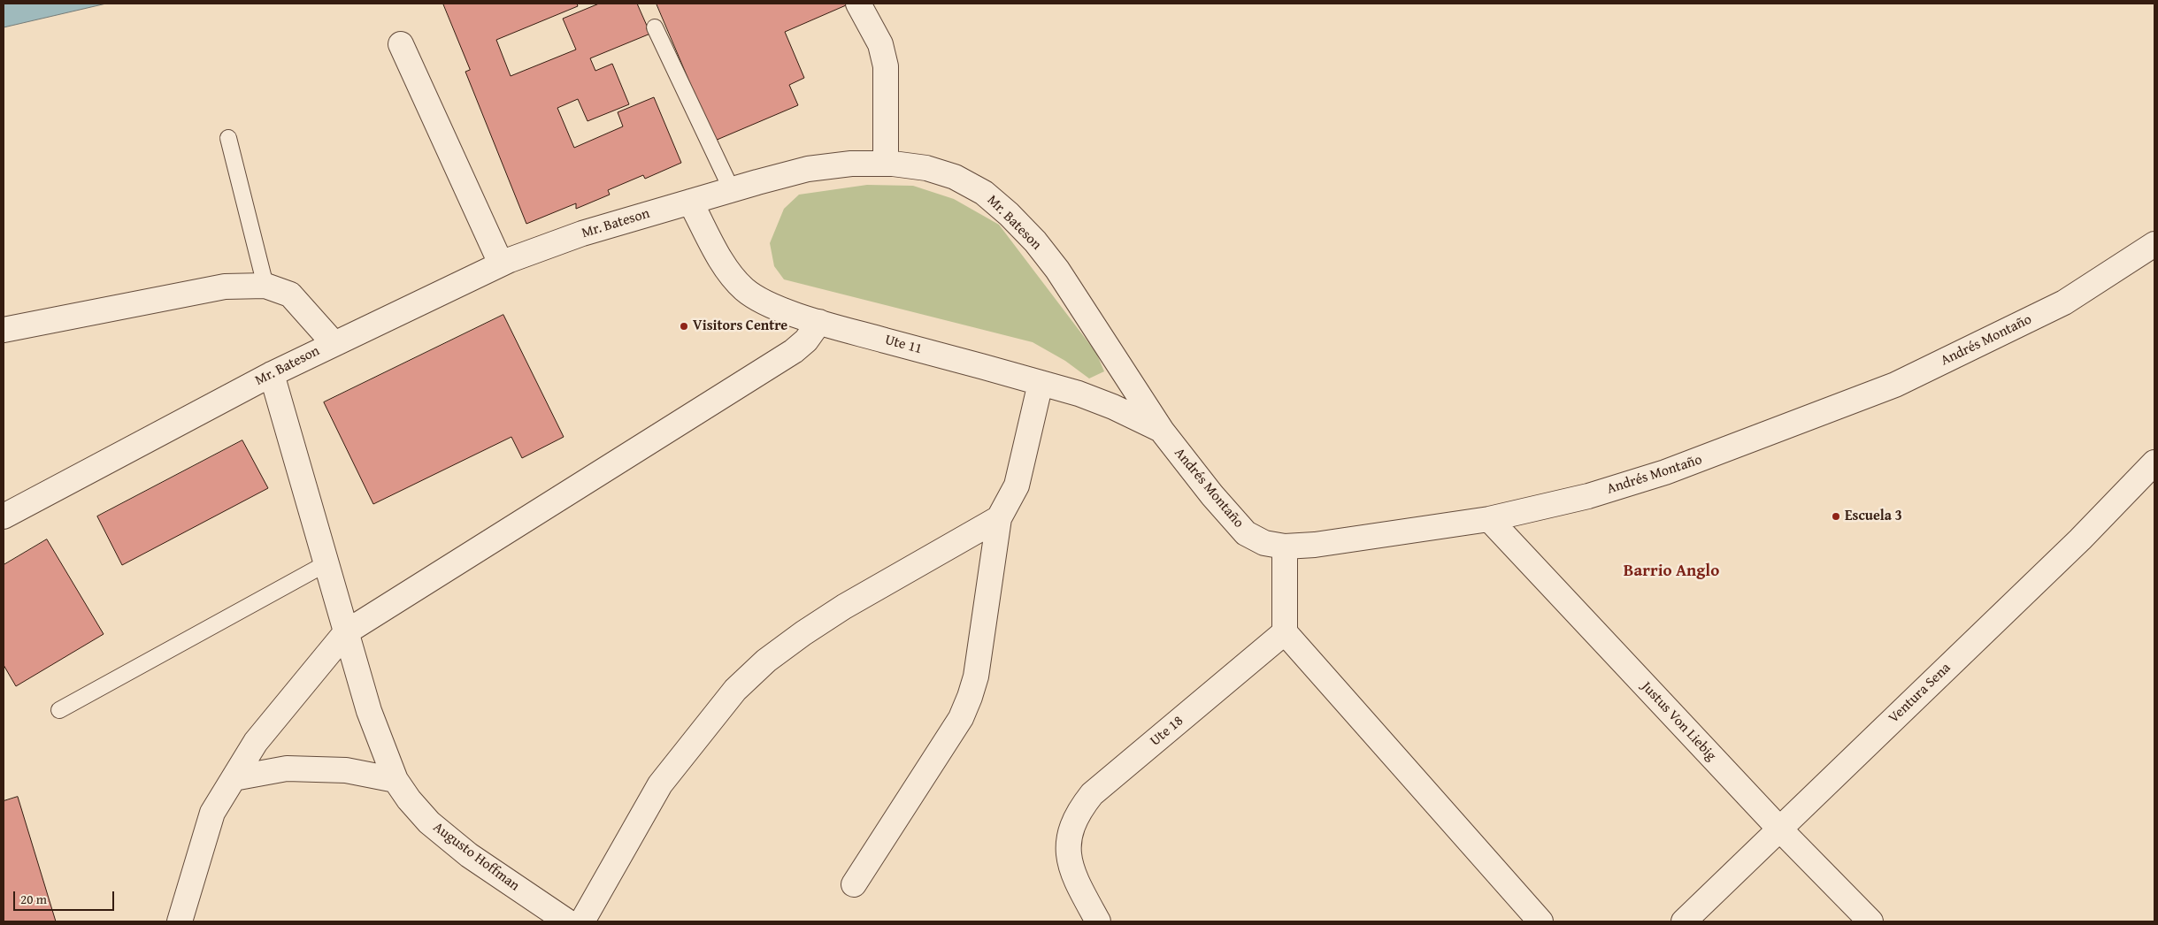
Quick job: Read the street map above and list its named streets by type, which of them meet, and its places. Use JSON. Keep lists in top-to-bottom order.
{
  "streets": {
    "street": [
      "Mr. Bateson",
      "Andrés Montaño",
      "Ute 11",
      "Ventura Sena",
      "Justus Von Liebig",
      "Ute 18",
      "Augusto Hoffman"
    ]
  },
  "crossings": [
    ["Mr. Bateson", "Andrés Montaño"],
    ["Mr. Bateson", "Ute 11"],
    ["Mr. Bateson", "Augusto Hoffman"],
    ["Andrés Montaño", "Ute 11"],
    ["Andrés Montaño", "Justus Von Liebig"],
    ["Ventura Sena", "Justus Von Liebig"]
  ],
  "districts": ["Barrio Anglo"],
  "places": ["Visitors Centre", "Escuela 3"],
  "scale_bar": "20 m"
}
